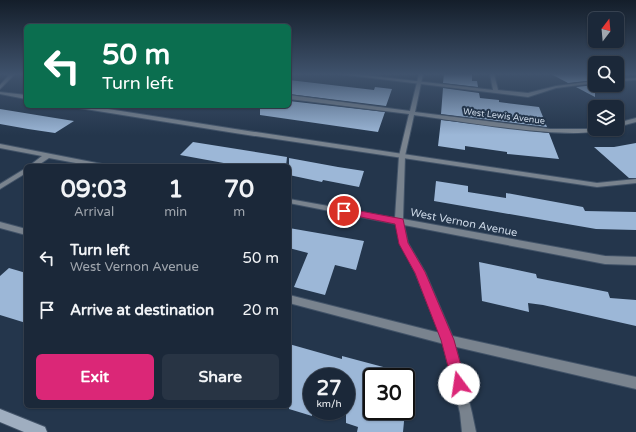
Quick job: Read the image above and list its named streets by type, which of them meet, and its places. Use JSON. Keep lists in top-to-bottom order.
{
  "streets": {
    "street": ["West Lewis Avenue", "West Vernon Avenue"]
  },
  "north": "top",
  "page": {
    "turn": ["50 m", "Turn left"],
    "eta": [
      "09:03",
      "Arrival",
      "1",
      "min",
      "70",
      "m"
    ],
    "list": [
      {
        "name": "Turn left",
        "note": "West Vernon Avenue",
        "value": "50 m"
      },
      {
        "name": "Arrive at destination",
        "value": "20 m"
      }
    ],
    "buttons": ["Exit", "Share"],
    "speed": "27 km/h",
    "limit": "30"
  }
}
